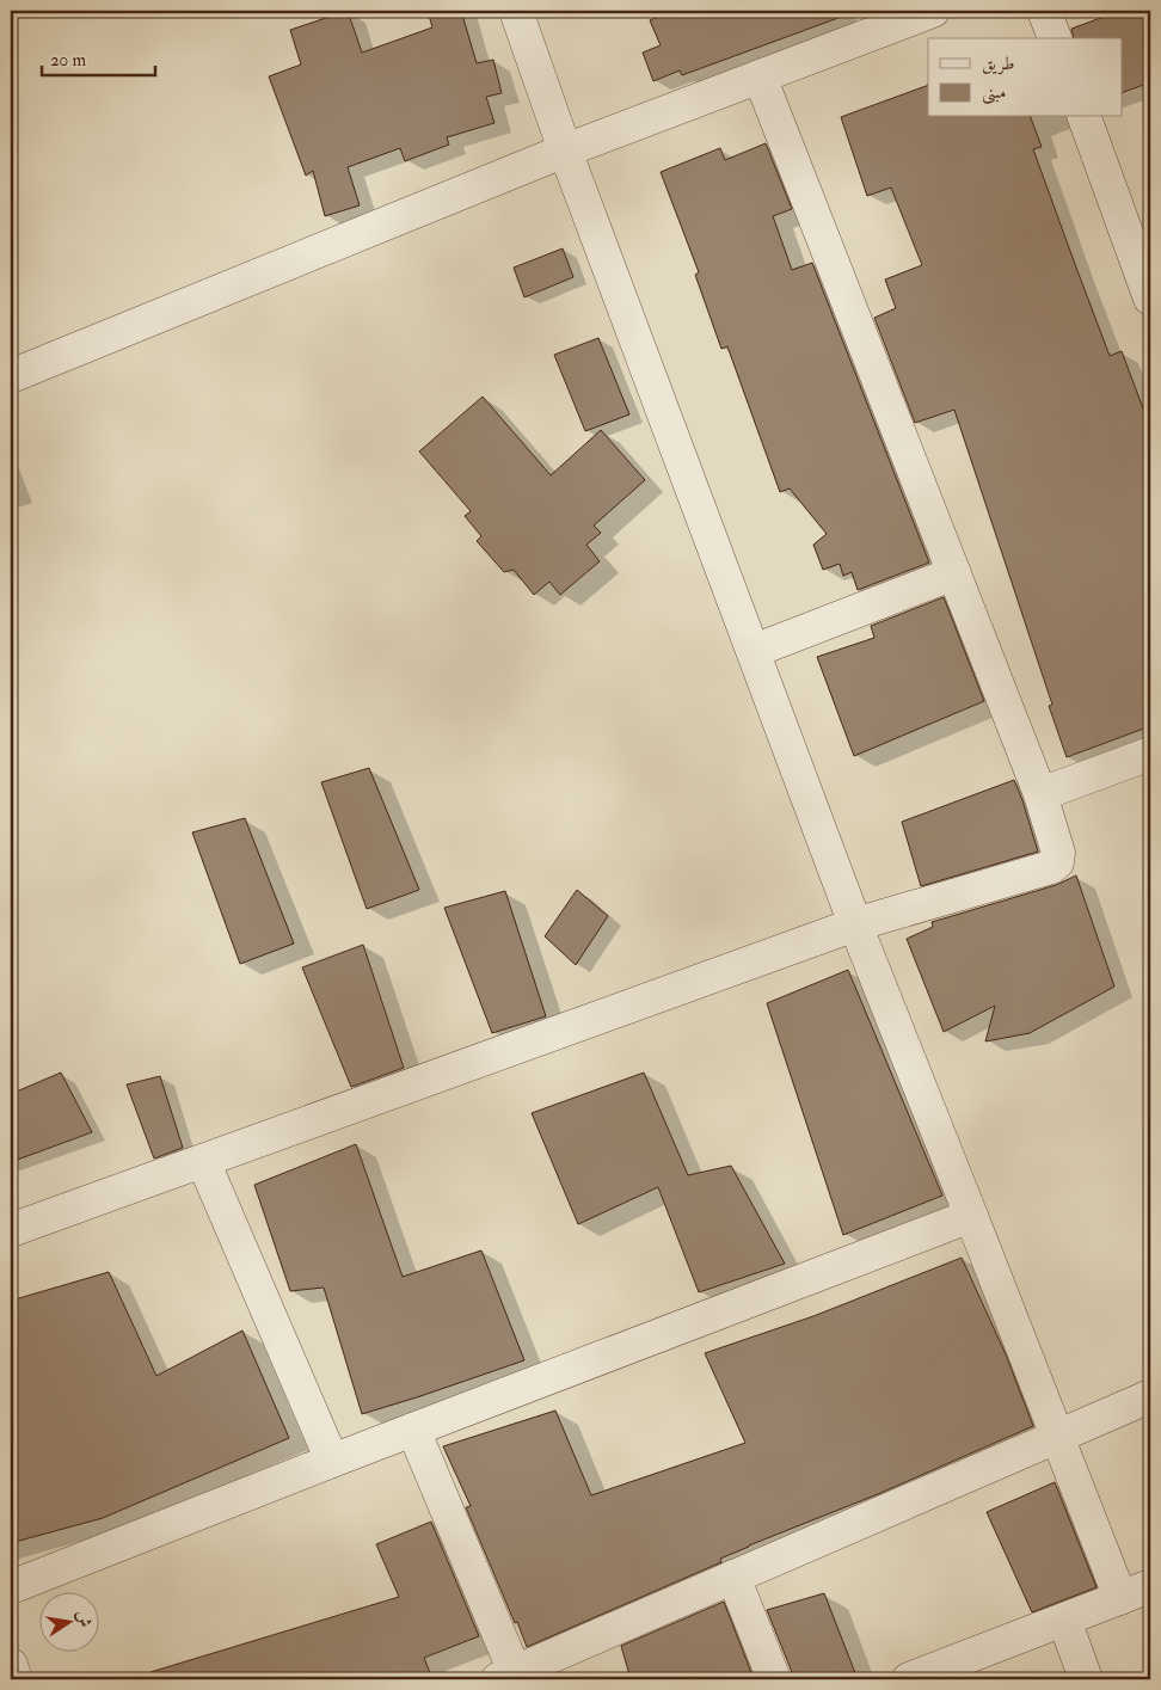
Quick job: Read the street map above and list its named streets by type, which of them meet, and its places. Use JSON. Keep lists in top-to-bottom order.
{
  "legend": ["طريق", "مبنى"],
  "scale_bar": "20 m",
  "north": "right"
}
